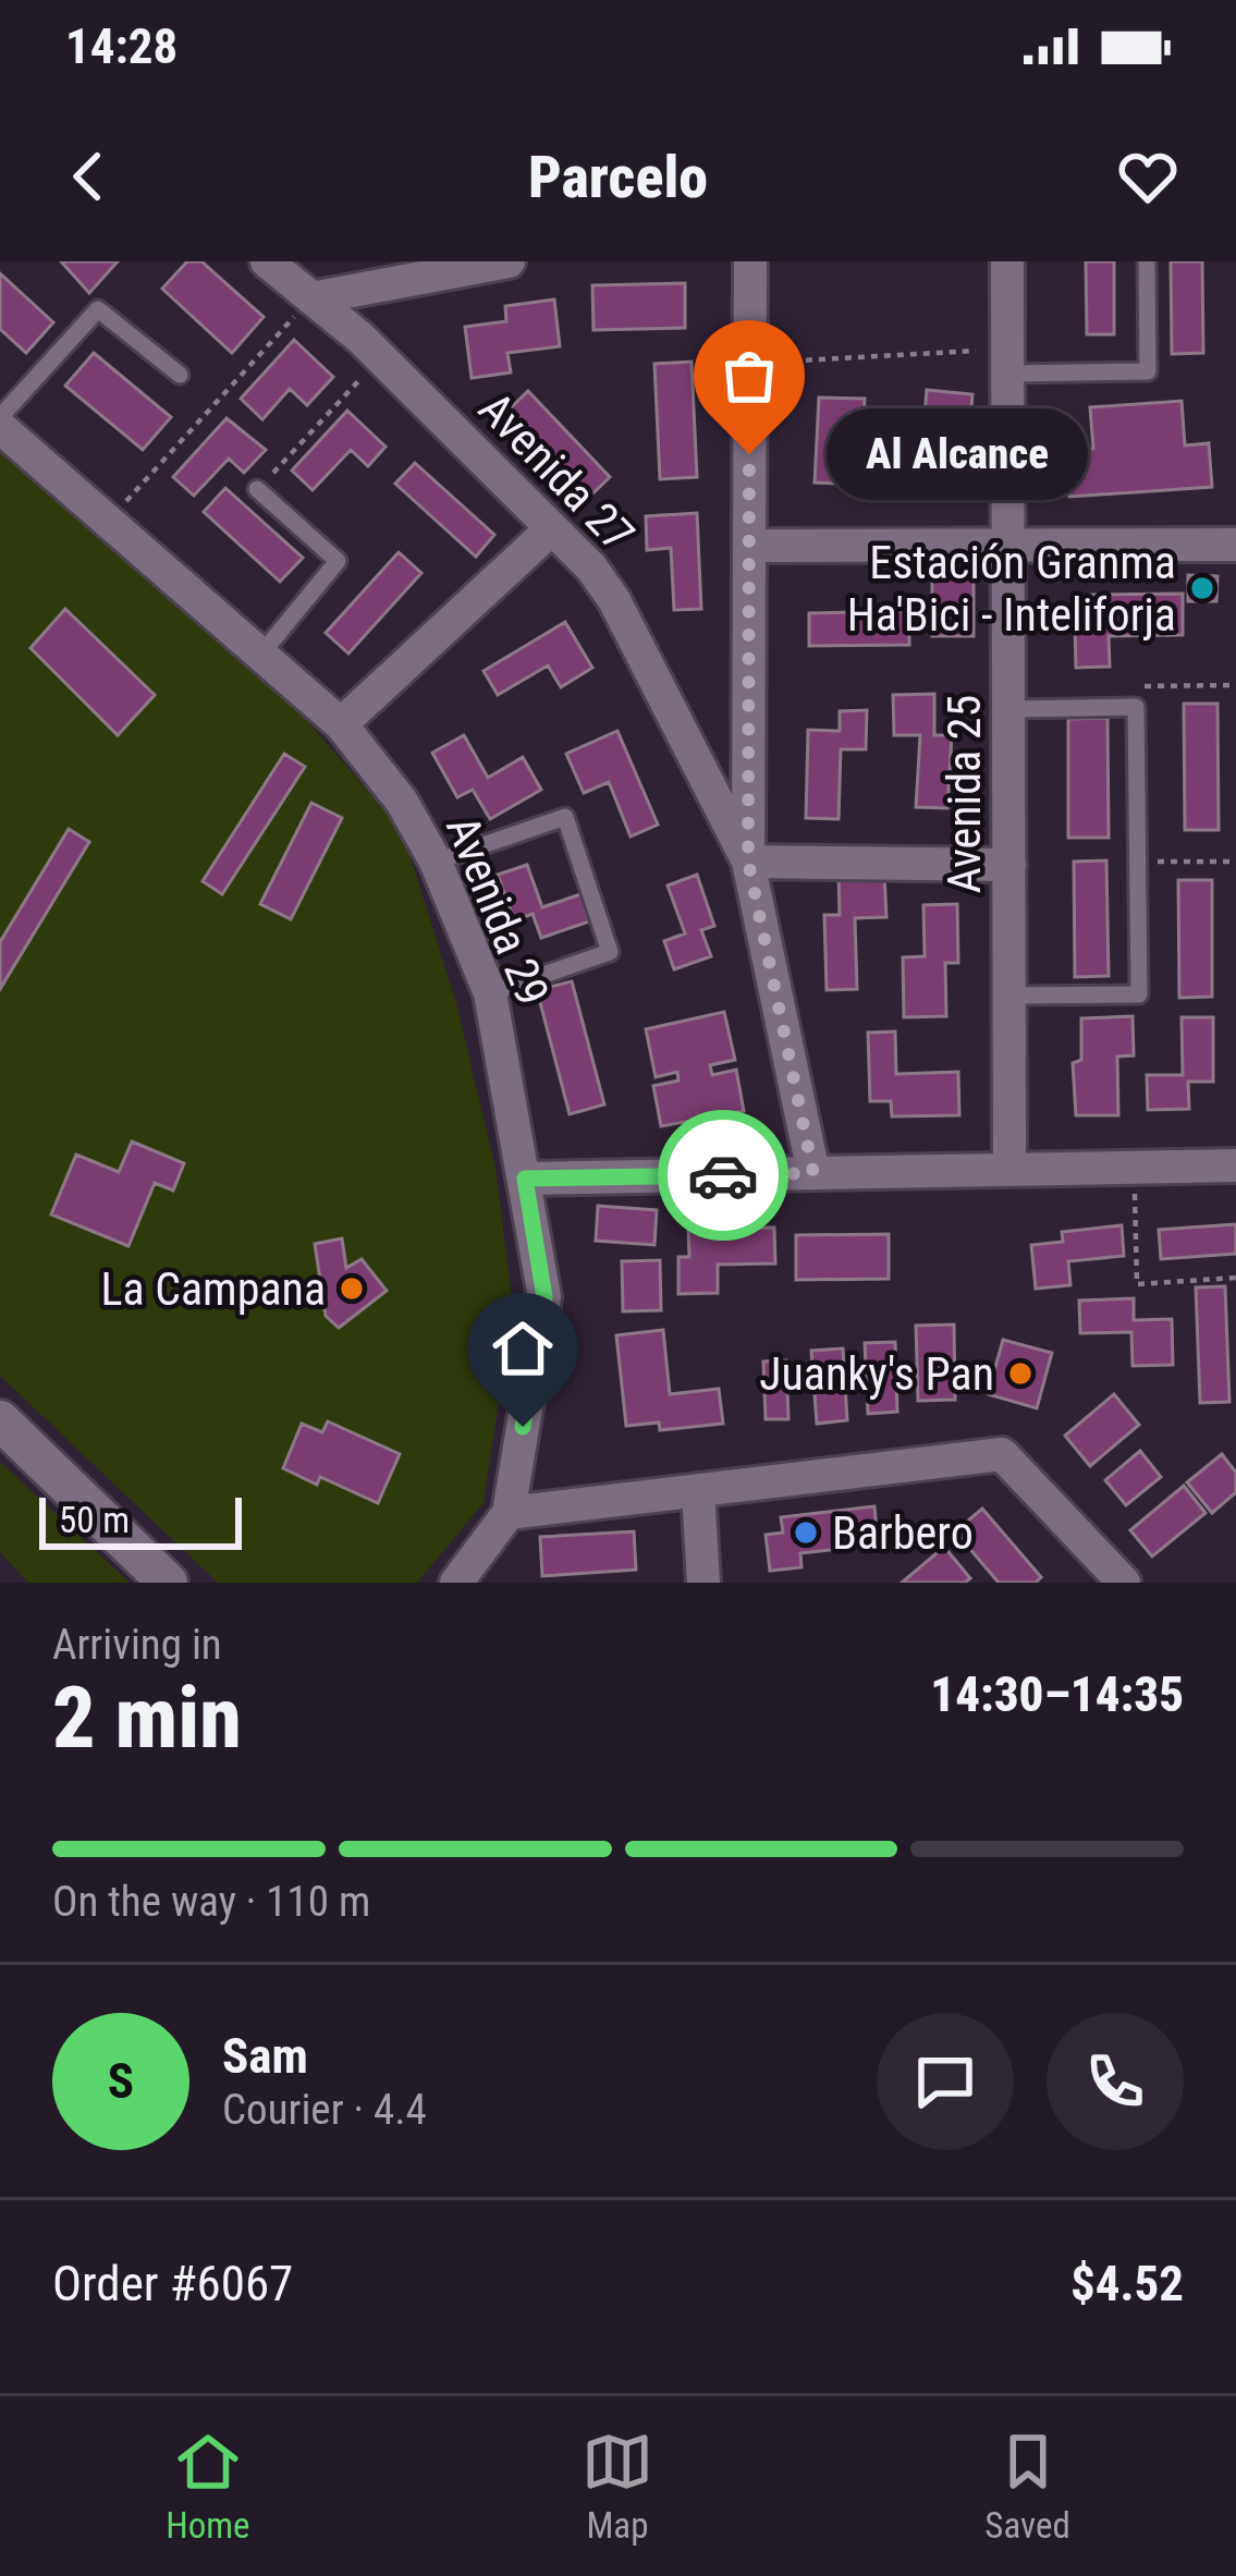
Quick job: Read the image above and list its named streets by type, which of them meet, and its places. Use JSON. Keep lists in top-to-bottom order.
{
  "streets": {
    "street": ["Avenida 27", "Avenida 25", "Avenida 29"]
  },
  "places": [
    "Al Alcance",
    "Estación Granma Ha'Bici - Inteliforja",
    "La Campana",
    "Juanky's Pan",
    "Barbero"
  ],
  "scale_bar": "50 m",
  "page": {
    "status": "14:28",
    "header": "Parcelo",
    "bubble": "Al Alcance",
    "scale": "50 m",
    "heading": ["2 min", "Arriving in", "14:30–14:35"],
    "panel": [
      "Sam",
      "Courier · 4.4",
      "Order #6067",
      "$4.52"
    ],
    "bar": "On the way · 110 m",
    "round": "S",
    "tabs": ["Home", "Map", "Saved"]
  }
}
